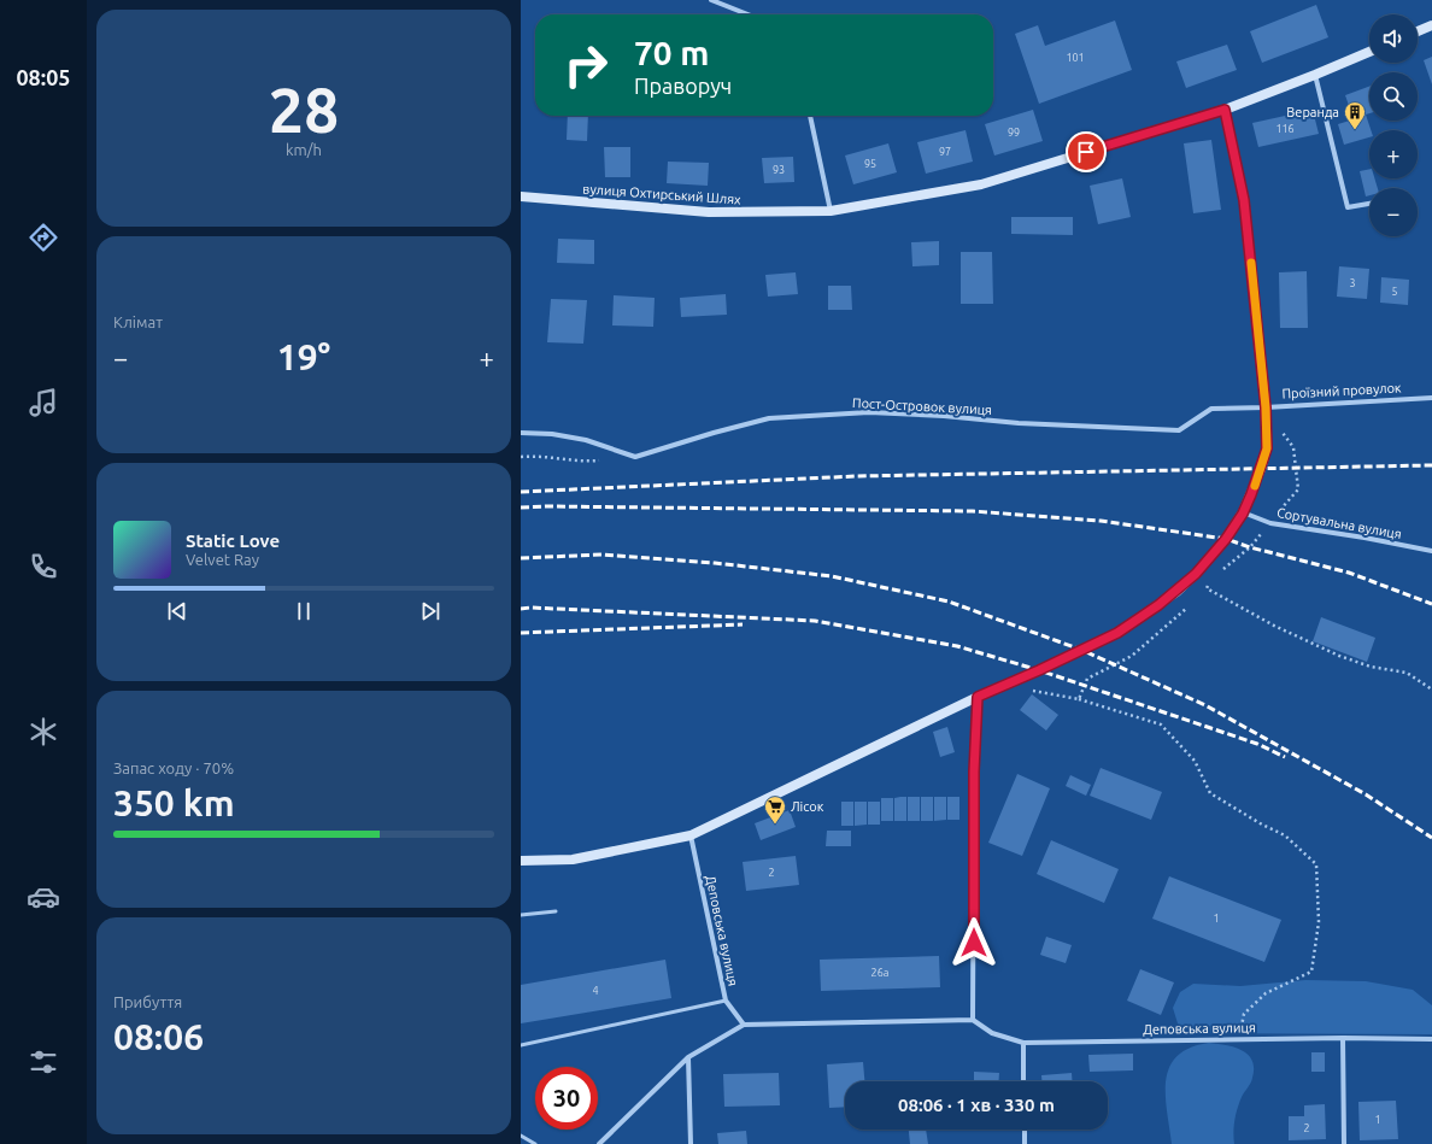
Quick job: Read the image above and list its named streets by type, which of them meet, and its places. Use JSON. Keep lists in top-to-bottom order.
{
  "streets": {
    "street": [
      "вулиця Охтирський Шлях",
      "Проїзний провулок",
      "Пост-Островок вулиця",
      "Сортувальна вулиця",
      "Деповська вулиця"
    ]
  },
  "crossings": [
    ["вулиця Охтирський Шлях", "Проїзний провулок"],
    ["Проїзний провулок", "Пост-Островок вулиця"]
  ],
  "places": {
    "building": ["Веранда"],
    "supermarket": ["Лісок"]
  },
  "house_numbers": [
    "101",
    "116",
    "99",
    "97",
    "95",
    "93",
    "3",
    "5",
    "2",
    "1",
    "26а",
    "4",
    "1",
    "2"
  ],
  "page": {
    "tabs": "08:05",
    "tile": [
      ["28", "km/h"],
      "Клімат",
      ["Запас ходу · 70%", "350 km"],
      ["Прибуття", "08:06"]
    ],
    "map_buttons": ["+", "−"],
    "turn": ["70 m", "Праворуч"],
    "heat": ["−", "19°", "+"],
    "song": ["Static Love", "Velvet Ray"],
    "limit": "30",
    "trip": "08:06 · 1 хв · 330 m"
  }
}
